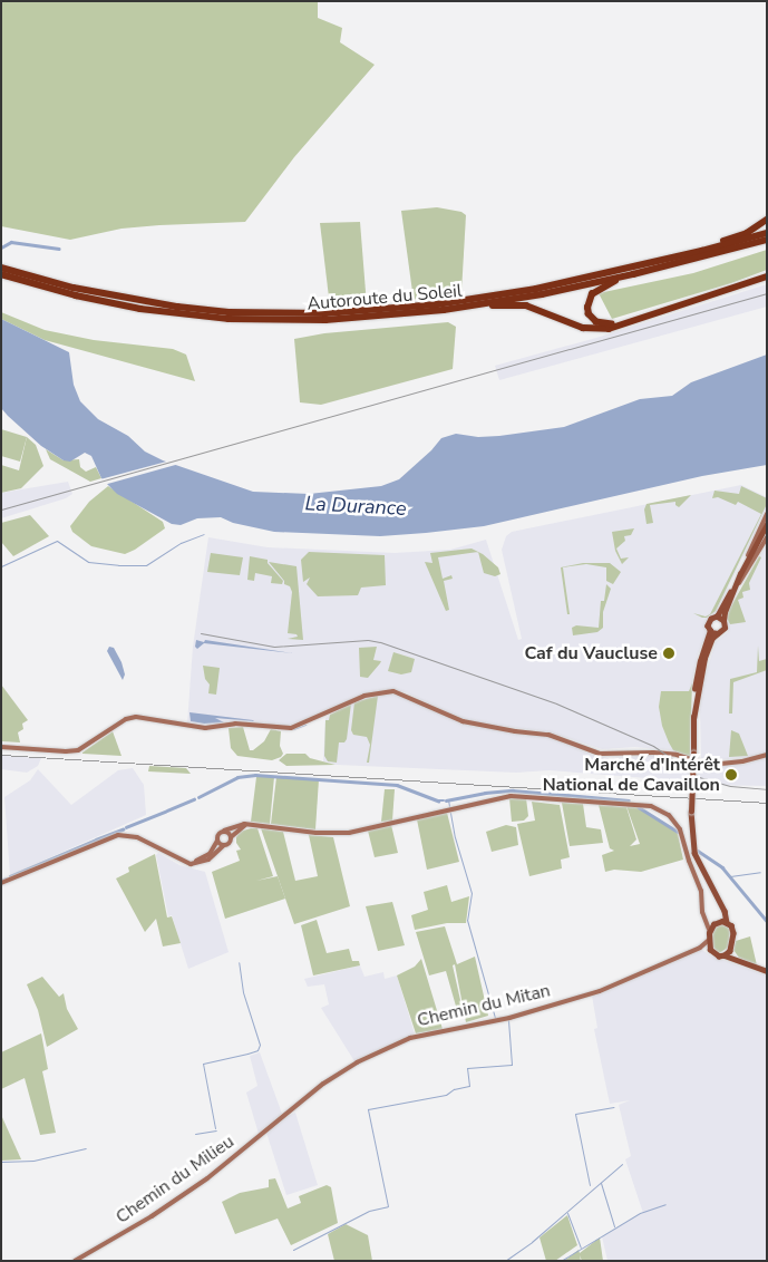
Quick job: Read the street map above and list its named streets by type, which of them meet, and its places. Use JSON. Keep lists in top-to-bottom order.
{
  "streets": {
    "highway": ["Autoroute du Soleil"],
    "street": ["Chemin du Mitan", "Chemin du Milieu"]
  },
  "crossings": [
    ["Chemin du Mitan", "Chemin du Milieu"]
  ],
  "water": ["La Durance"],
  "places": ["Caf du Vaucluse", "Marché d'Intérêt National de Cavaillon"]
}
